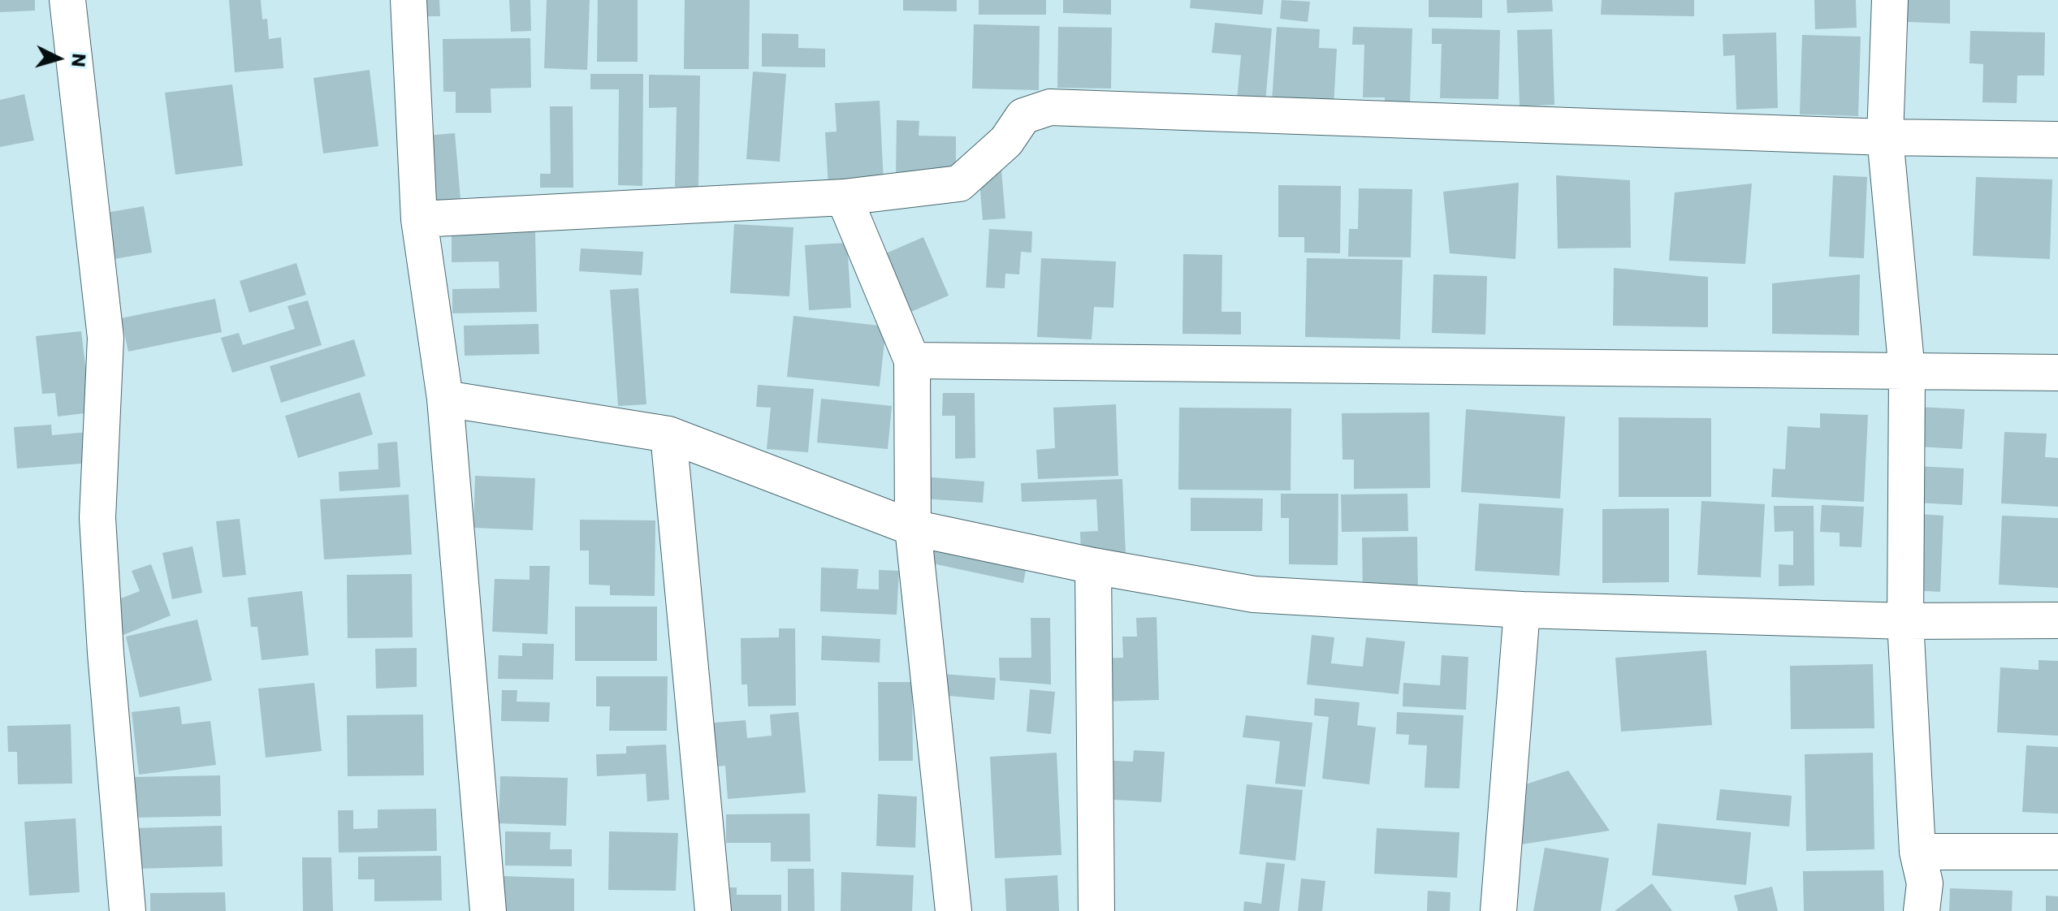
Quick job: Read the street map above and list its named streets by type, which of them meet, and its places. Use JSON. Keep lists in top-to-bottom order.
{
  "north": "right"
}
